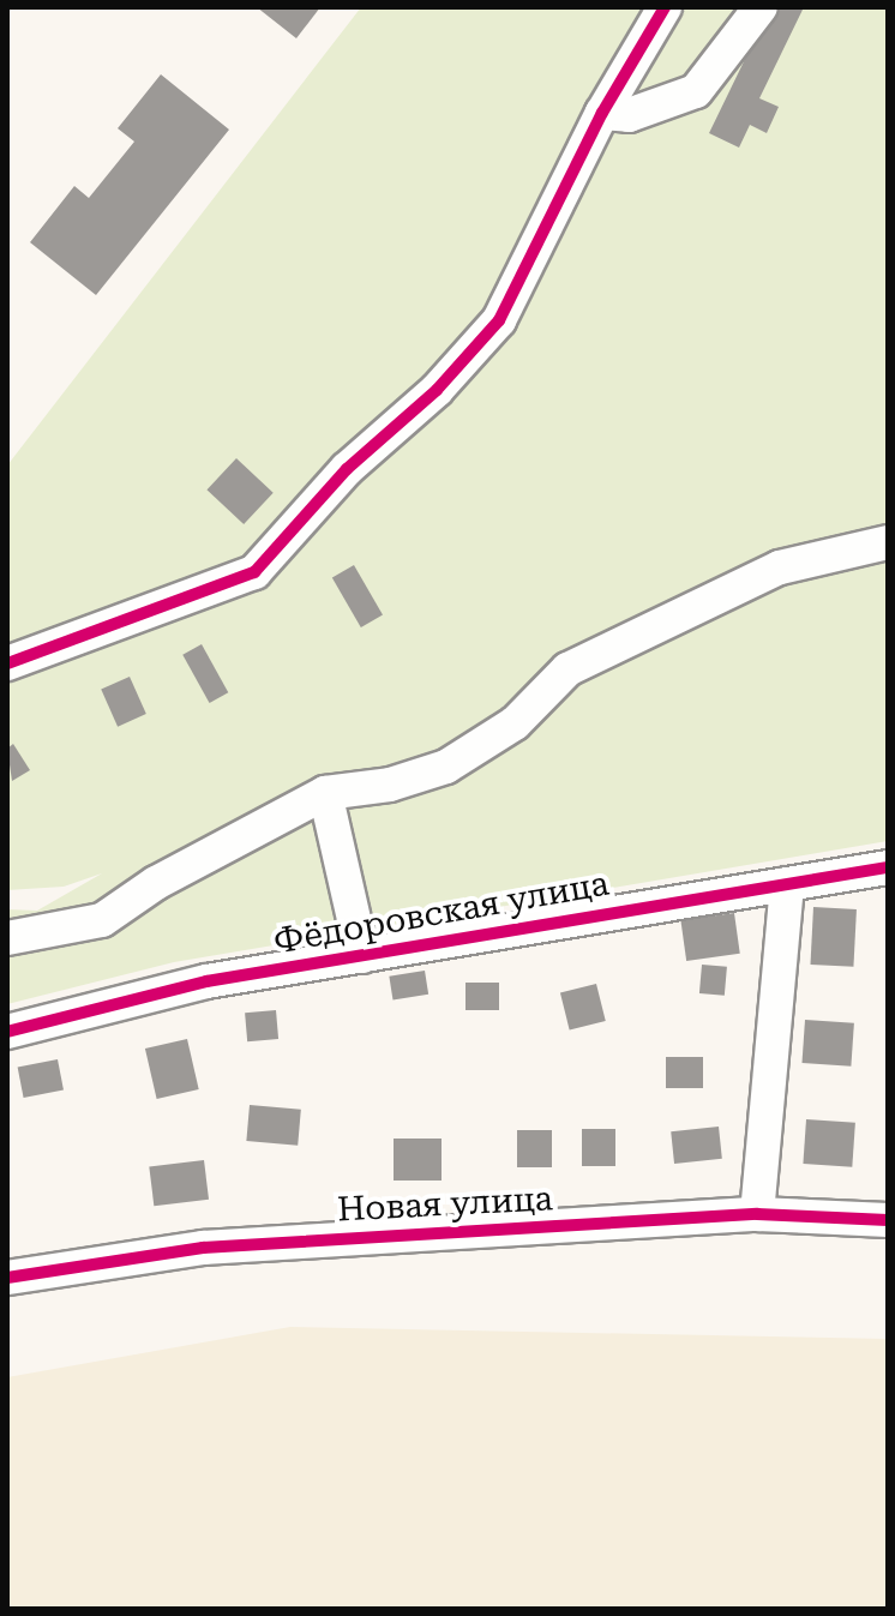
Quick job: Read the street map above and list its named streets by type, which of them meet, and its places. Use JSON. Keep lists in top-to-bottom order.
{
  "streets": {
    "street": ["Фёдоровская улица", "Новая улица"]
  }
}
